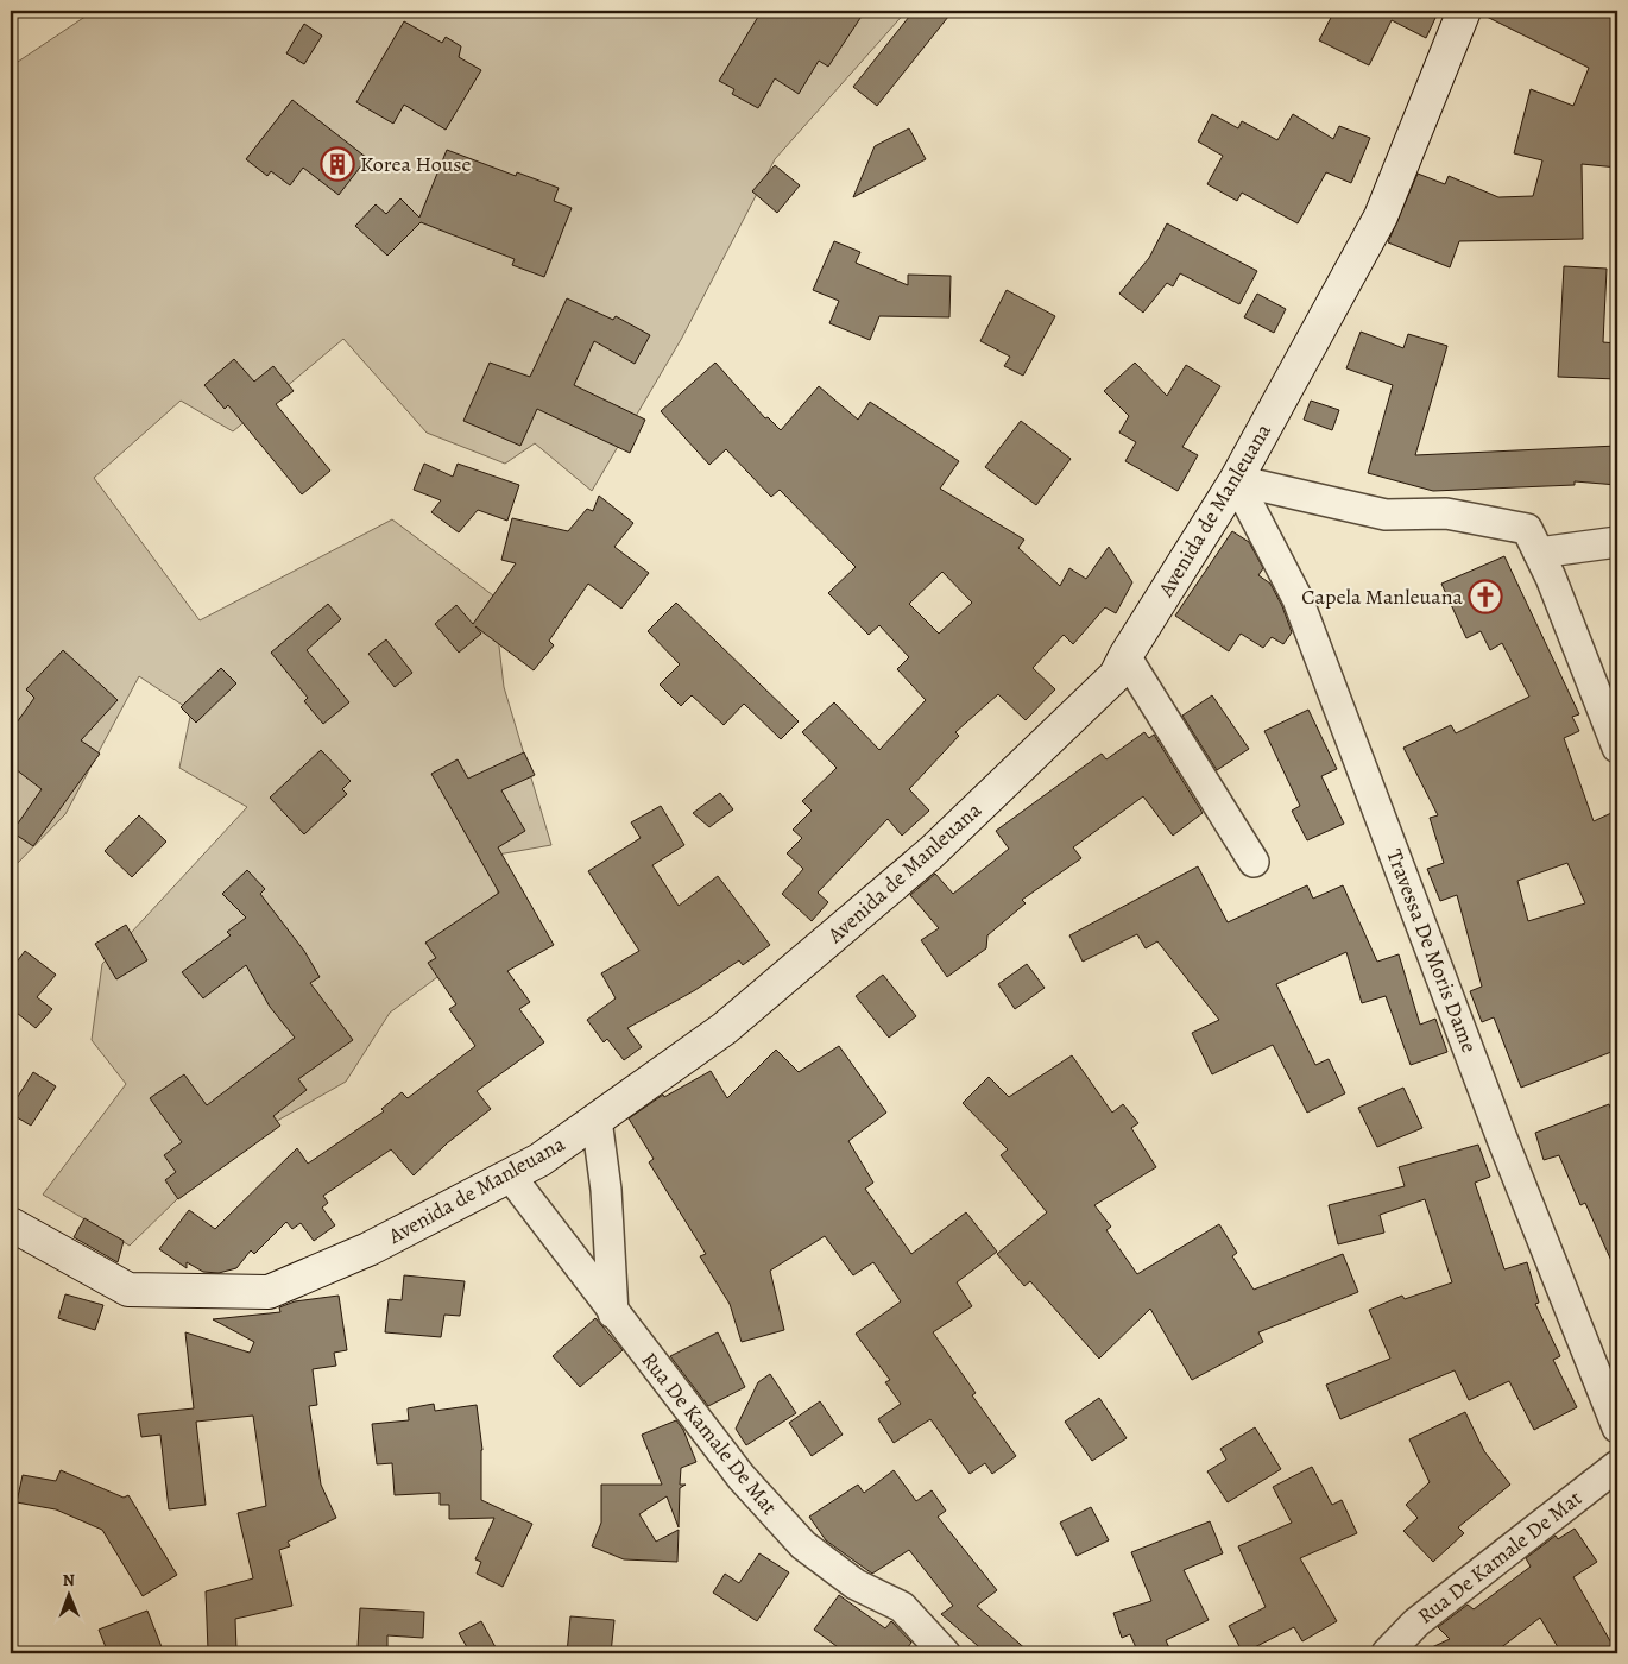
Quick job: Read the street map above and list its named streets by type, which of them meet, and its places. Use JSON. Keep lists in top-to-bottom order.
{
  "streets": {
    "street": ["Avenida de Manleuana", "Travessa De Moris Dame", "Rua De Kamale De Mat"]
  },
  "crossings": [
    ["Avenida de Manleuana", "Travessa De Moris Dame"],
    ["Avenida de Manleuana", "Rua De Kamale De Mat"]
  ],
  "places": {
    "building": ["Korea House"],
    "church": ["Capela Manleuana"]
  },
  "north": "top"
}
